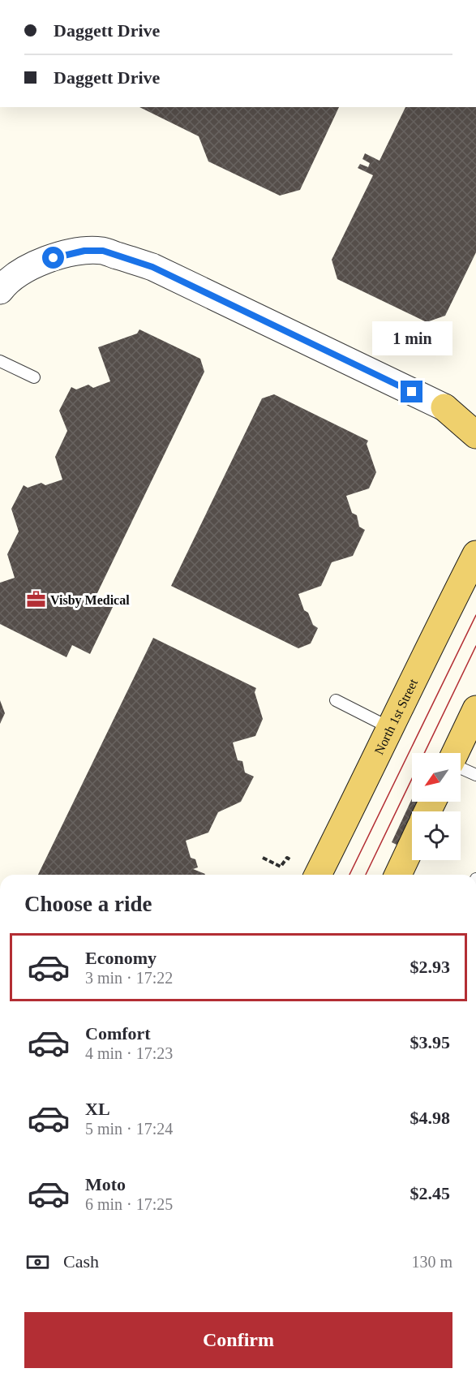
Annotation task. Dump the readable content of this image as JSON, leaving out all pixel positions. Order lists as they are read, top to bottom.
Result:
{
  "streets": {
    "main road": ["North 1st Street"]
  },
  "places": {
    "office": ["Visby Medical"]
  },
  "north": "bottom left",
  "page": {
    "banner": ["Daggett Drive", "Daggett Drive"],
    "bubble": "1 min",
    "heading": "Choose a ride",
    "list": [
      {
        "name": "Economy",
        "note": "3 min · 17:22",
        "value": "$2.93"
      },
      {
        "name": "Comfort",
        "note": "4 min · 17:23",
        "value": "$3.95"
      },
      {
        "name": "XL",
        "note": "5 min · 17:24",
        "value": "$4.98"
      },
      {
        "name": "Moto",
        "note": "6 min · 17:25",
        "value": "$2.45"
      }
    ],
    "pay": ["Cash", "130 m"],
    "buttons": "Confirm"
  }
}
